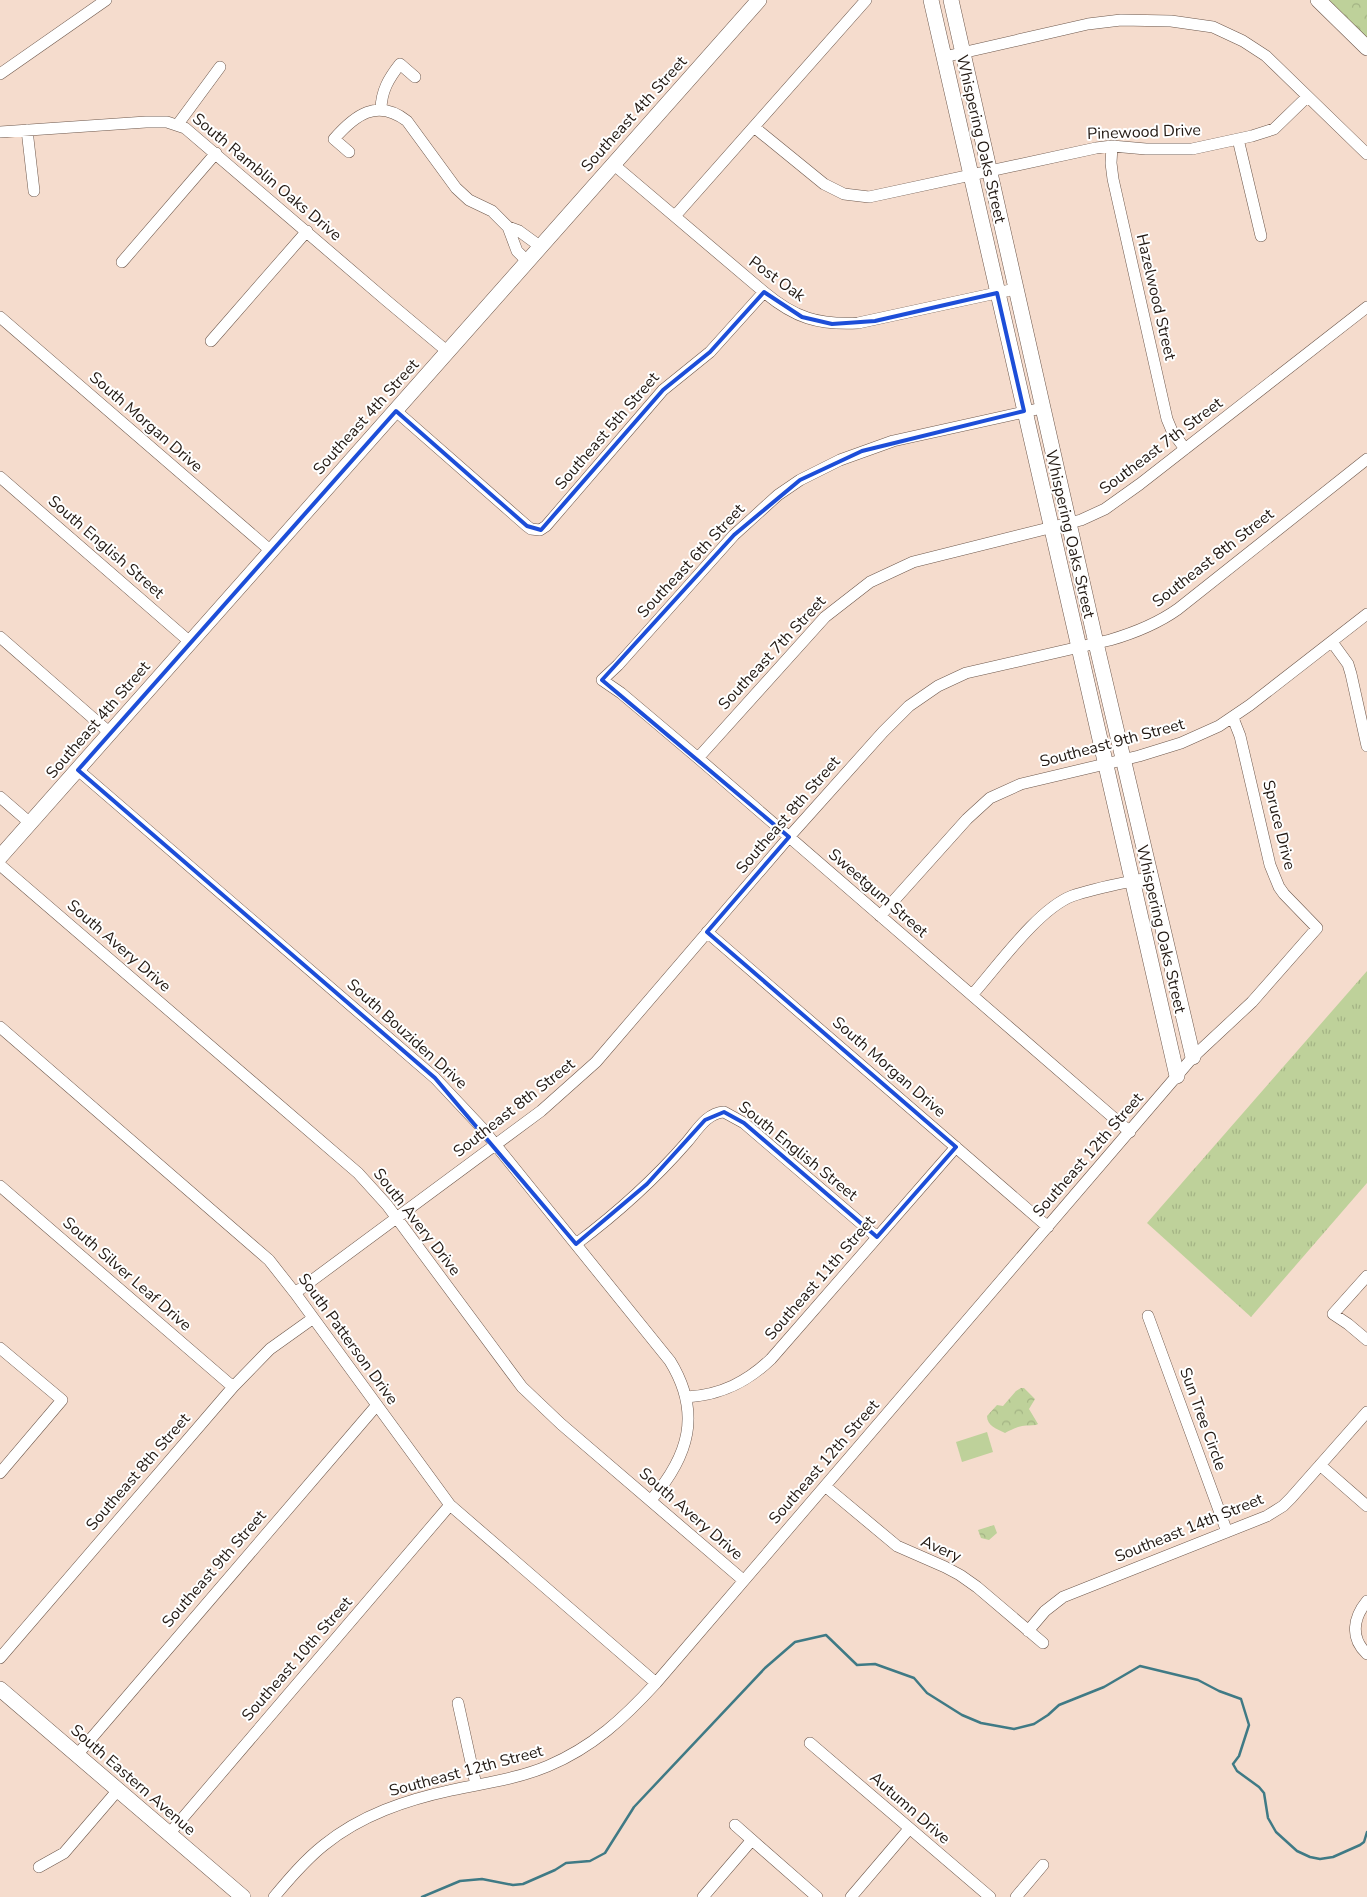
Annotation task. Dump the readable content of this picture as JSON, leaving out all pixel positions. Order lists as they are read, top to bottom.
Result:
{
  "streets": {
    "street": [
      "Southeast 4th Street",
      "Pinewood Drive",
      "Whispering Oaks Street",
      "South Ramblin Oaks Drive",
      "Post Oak",
      "Hazelwood Street",
      "South Morgan Drive",
      "Southeast 5th Street",
      "Southeast 7th Street",
      "South English Street",
      "Southeast 8th Street",
      "Southeast 6th Street",
      "Southeast 9th Street",
      "Spruce Drive",
      "Sweetgum Street",
      "South Avery Drive",
      "South Bouziden Drive",
      "Southeast 12th Street",
      "South Silver Leaf Drive",
      "Southeast 11th Street",
      "South Patterson Drive",
      "Sun Tree Circle",
      "Southeast 14th Street",
      "Avery",
      "Southeast 10th Street",
      "South Eastern Avenue",
      "Autumn Drive"
    ]
  },
  "crossings": [
    ["Southeast 4th Street", "South Ramblin Oaks Drive"],
    ["Southeast 4th Street", "Post Oak"],
    ["Southeast 4th Street", "South Morgan Drive"],
    ["Southeast 4th Street", "Southeast 5th Street"],
    ["Southeast 4th Street", "South English Street"],
    ["Southeast 4th Street", "South Bouziden Drive"],
    ["Pinewood Drive", "Whispering Oaks Street"],
    ["Pinewood Drive", "Hazelwood Street"],
    ["Whispering Oaks Street", "Post Oak"],
    ["Whispering Oaks Street", "Southeast 7th Street"],
    ["Whispering Oaks Street", "Southeast 8th Street"],
    ["Whispering Oaks Street", "Southeast 6th Street"],
    ["Whispering Oaks Street", "Southeast 9th Street"],
    ["Whispering Oaks Street", "Southeast 12th Street"],
    ["Post Oak", "Southeast 5th Street"],
    ["Hazelwood Street", "Southeast 7th Street"],
    ["South Morgan Drive", "Southeast 8th Street"],
    ["South Morgan Drive", "Southeast 12th Street"],
    ["South Morgan Drive", "Southeast 11th Street"],
    ["Southeast 7th Street", "Sweetgum Street"],
    ["South English Street", "South Bouziden Drive"],
    ["South English Street", "Southeast 11th Street"],
    ["Southeast 8th Street", "Sweetgum Street"],
    ["Southeast 8th Street", "South Avery Drive"],
    ["Southeast 8th Street", "South Bouziden Drive"],
    ["Southeast 8th Street", "South Silver Leaf Drive"],
    ["Southeast 8th Street", "South Patterson Drive"],
    ["Southeast 6th Street", "Sweetgum Street"],
    ["Southeast 9th Street", "Spruce Drive"],
    ["Southeast 9th Street", "Sweetgum Street"],
    ["Southeast 9th Street", "South Patterson Drive"],
    ["Southeast 9th Street", "South Eastern Avenue"],
    ["Spruce Drive", "Southeast 12th Street"],
    ["Sweetgum Street", "Southeast 12th Street"],
    ["South Avery Drive", "South Bouziden Drive"],
    ["South Avery Drive", "Southeast 12th Street"],
    ["South Bouziden Drive", "Southeast 11th Street"],
    ["Southeast 12th Street", "South Patterson Drive"],
    ["Southeast 12th Street", "Avery"],
    ["South Patterson Drive", "Southeast 10th Street"],
    ["Sun Tree Circle", "Southeast 14th Street"],
    ["Southeast 14th Street", "Avery"],
    ["Southeast 10th Street", "South Eastern Avenue"]
  ]
}
